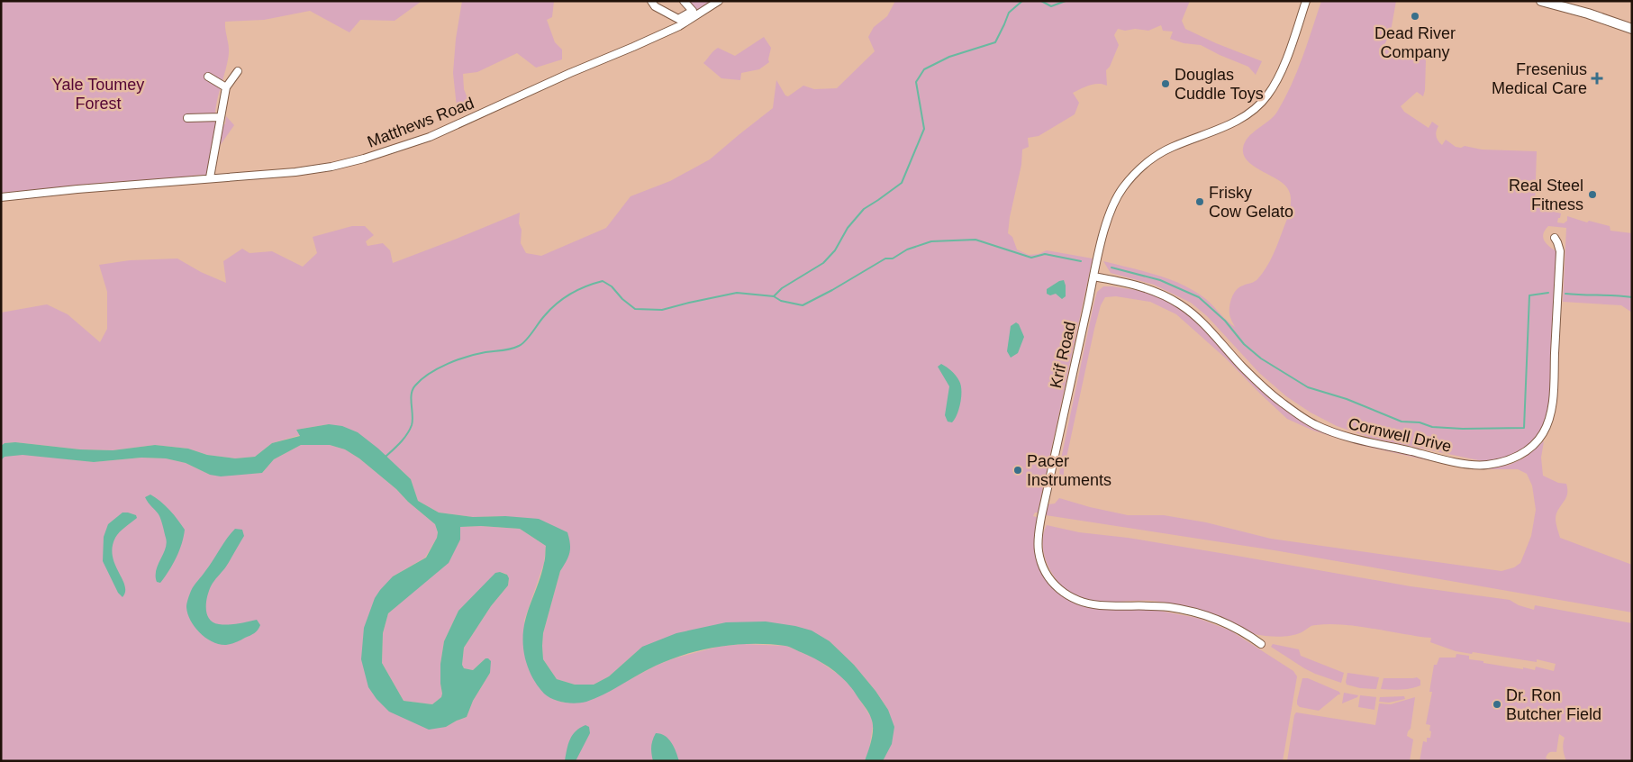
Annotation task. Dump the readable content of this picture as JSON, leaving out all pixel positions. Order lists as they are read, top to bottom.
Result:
{
  "streets": {
    "street": ["Matthews Road", "Krif Road", "Cornwell Drive"]
  },
  "crossings": [
    ["Krif Road", "Cornwell Drive"]
  ],
  "parks": ["Yale Toumey Forest"],
  "places": {
    "other": [
      "Dead River Company",
      "Douglas Cuddle Toys",
      "Real Steel Fitness",
      "Frisky Cow Gelato",
      "Pacer Instruments",
      "Dr. Ron Butcher Field"
    ],
    "health": ["Fresenius Medical Care"]
  }
}
